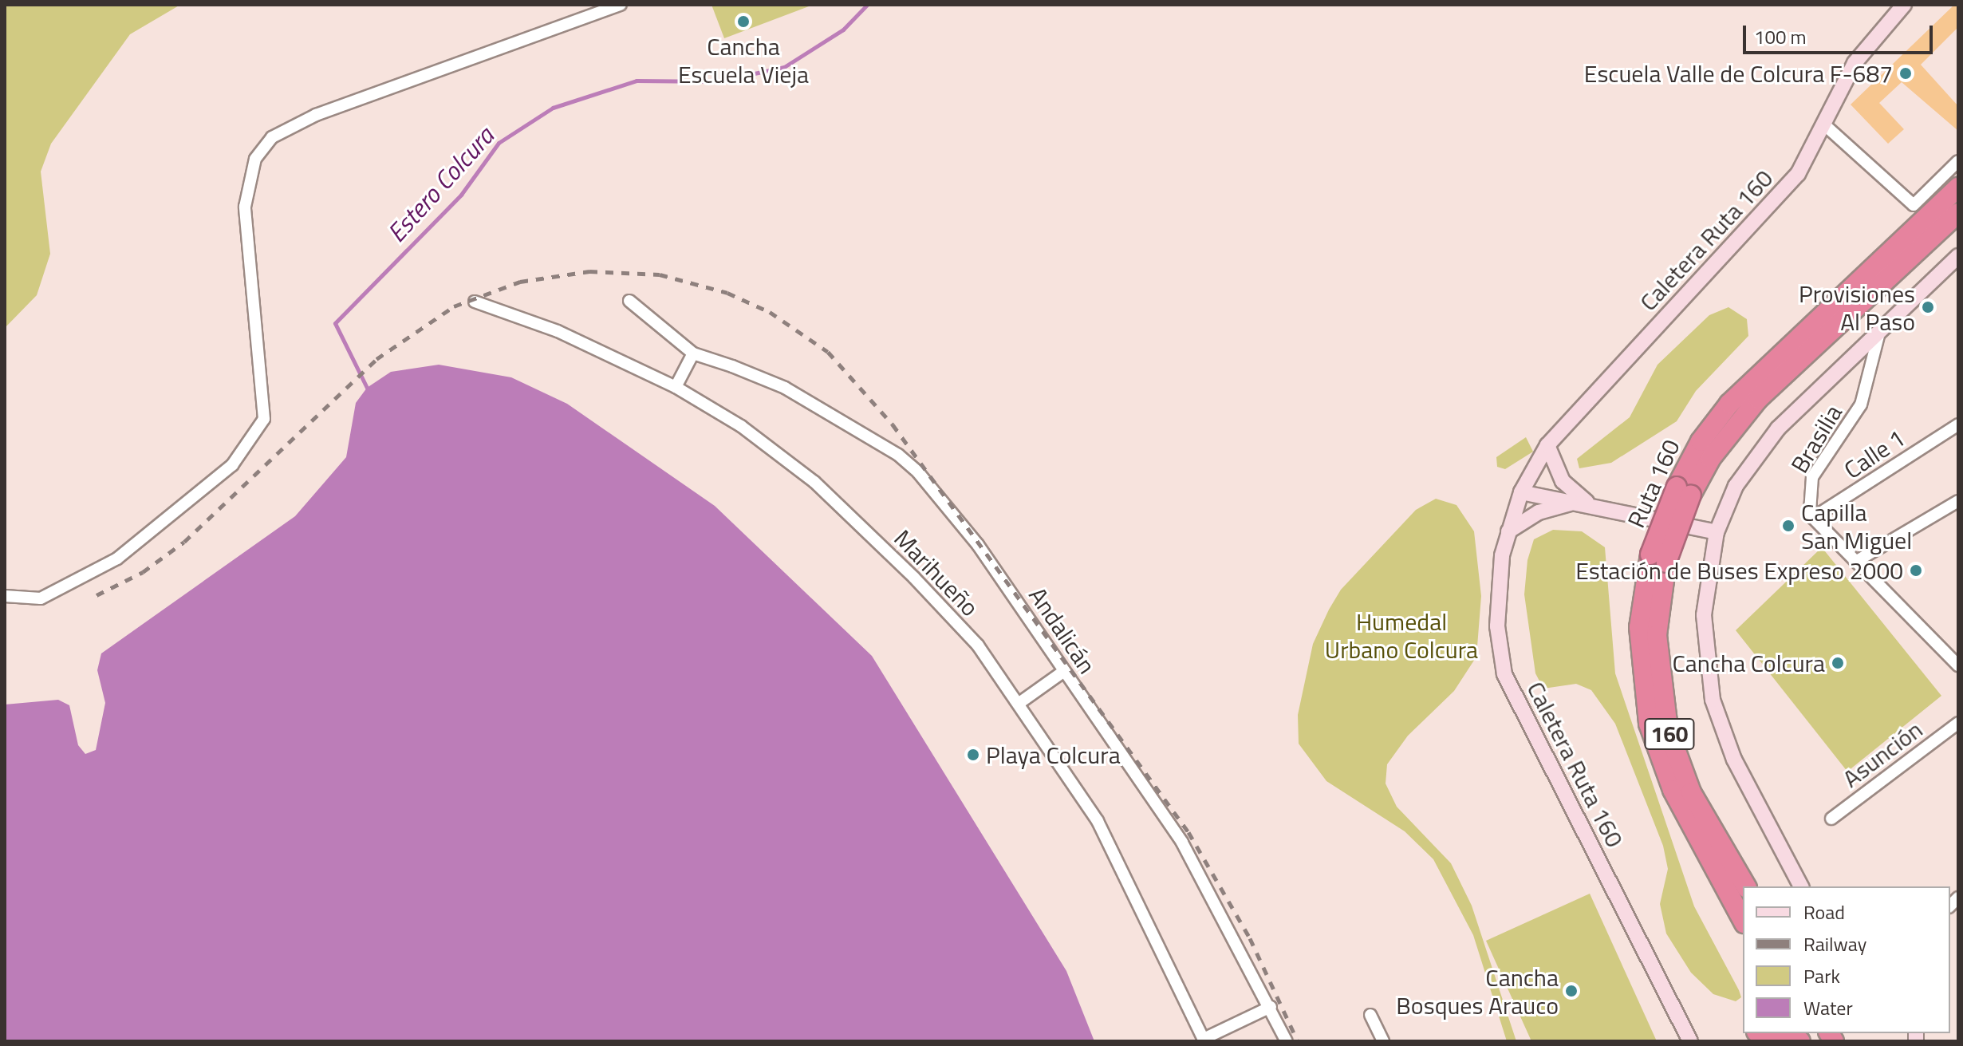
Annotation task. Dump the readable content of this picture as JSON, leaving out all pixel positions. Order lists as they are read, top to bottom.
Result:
{
  "streets": {
    "highway": ["Ruta 160", "160"],
    "street": [
      "Caletera Ruta 160",
      "Brasilia",
      "Calle 1",
      "Marihueño",
      "Andalicán",
      "Asunción"
    ]
  },
  "crossings": [
    ["Brasilia", "Calle 1"]
  ],
  "water": ["Estero Colcura"],
  "parks": ["Humedal Urbano Colcura"],
  "places": [
    "Cancha Escuela Vieja",
    "Escuela Valle de Colcura F-687",
    "Provisiones Al Paso",
    "Capilla San Miguel",
    "Estación de Buses Expreso 2000",
    "Cancha Colcura",
    "Playa Colcura",
    "Cancha Bosques Arauco"
  ],
  "legend": [
    "Road",
    "Railway",
    "Park",
    "Water"
  ],
  "scale_bar": "100 m"
}
